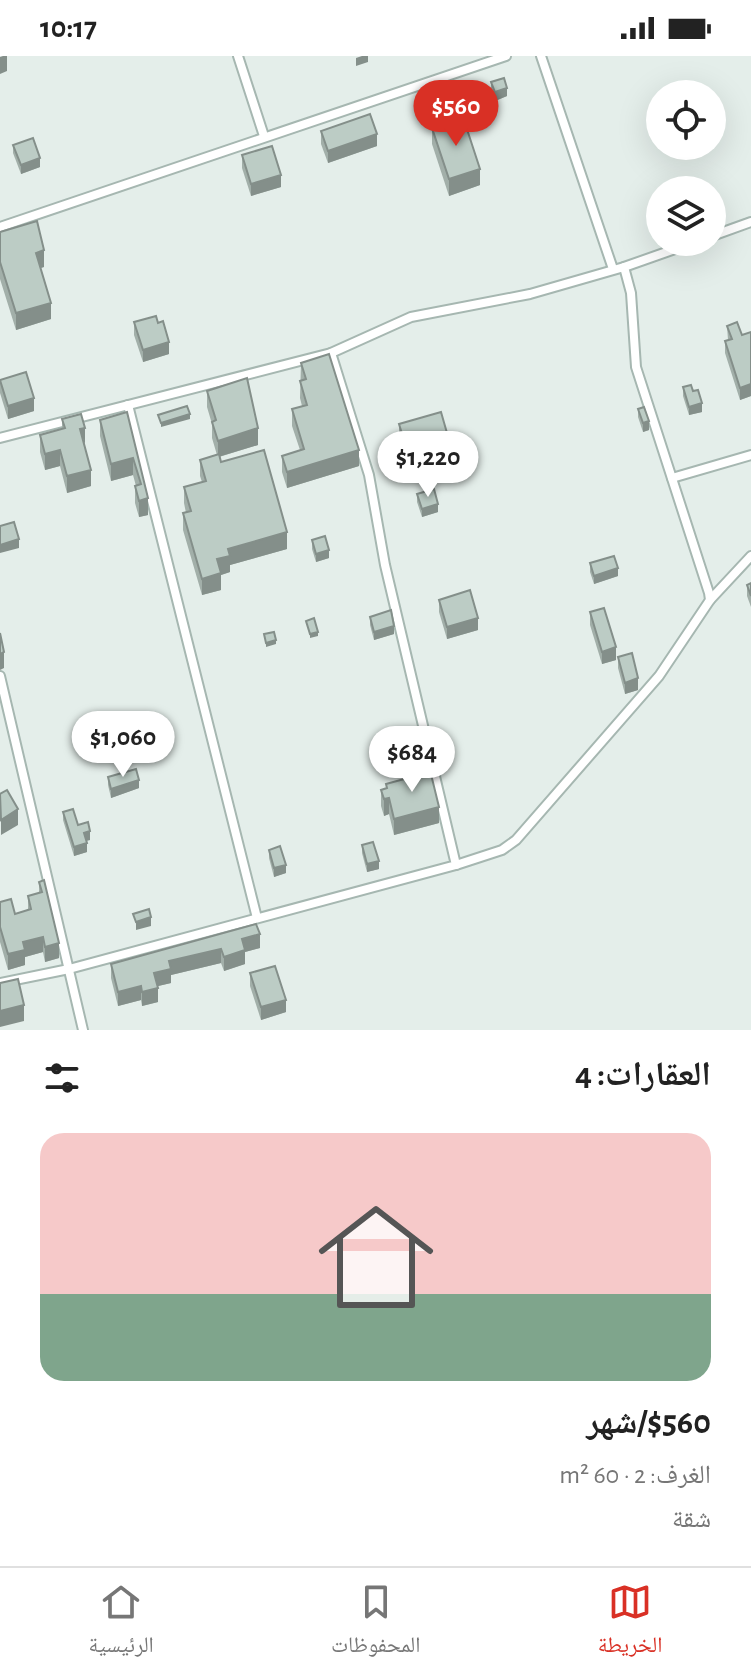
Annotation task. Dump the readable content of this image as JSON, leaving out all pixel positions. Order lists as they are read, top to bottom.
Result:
{
  "page": {
    "status": "10:17",
    "price": [
      "$560",
      "$1,220",
      "$1,060",
      "$684"
    ],
    "heading": "العقارات: 4",
    "list": [
      {
        "name": "$560/شهر",
        "note": "الغرف: 2 · 60 m² · شقة"
      }
    ],
    "tabs": ["الخريطة", "المحفوظات", "الرئيسية"]
  }
}
